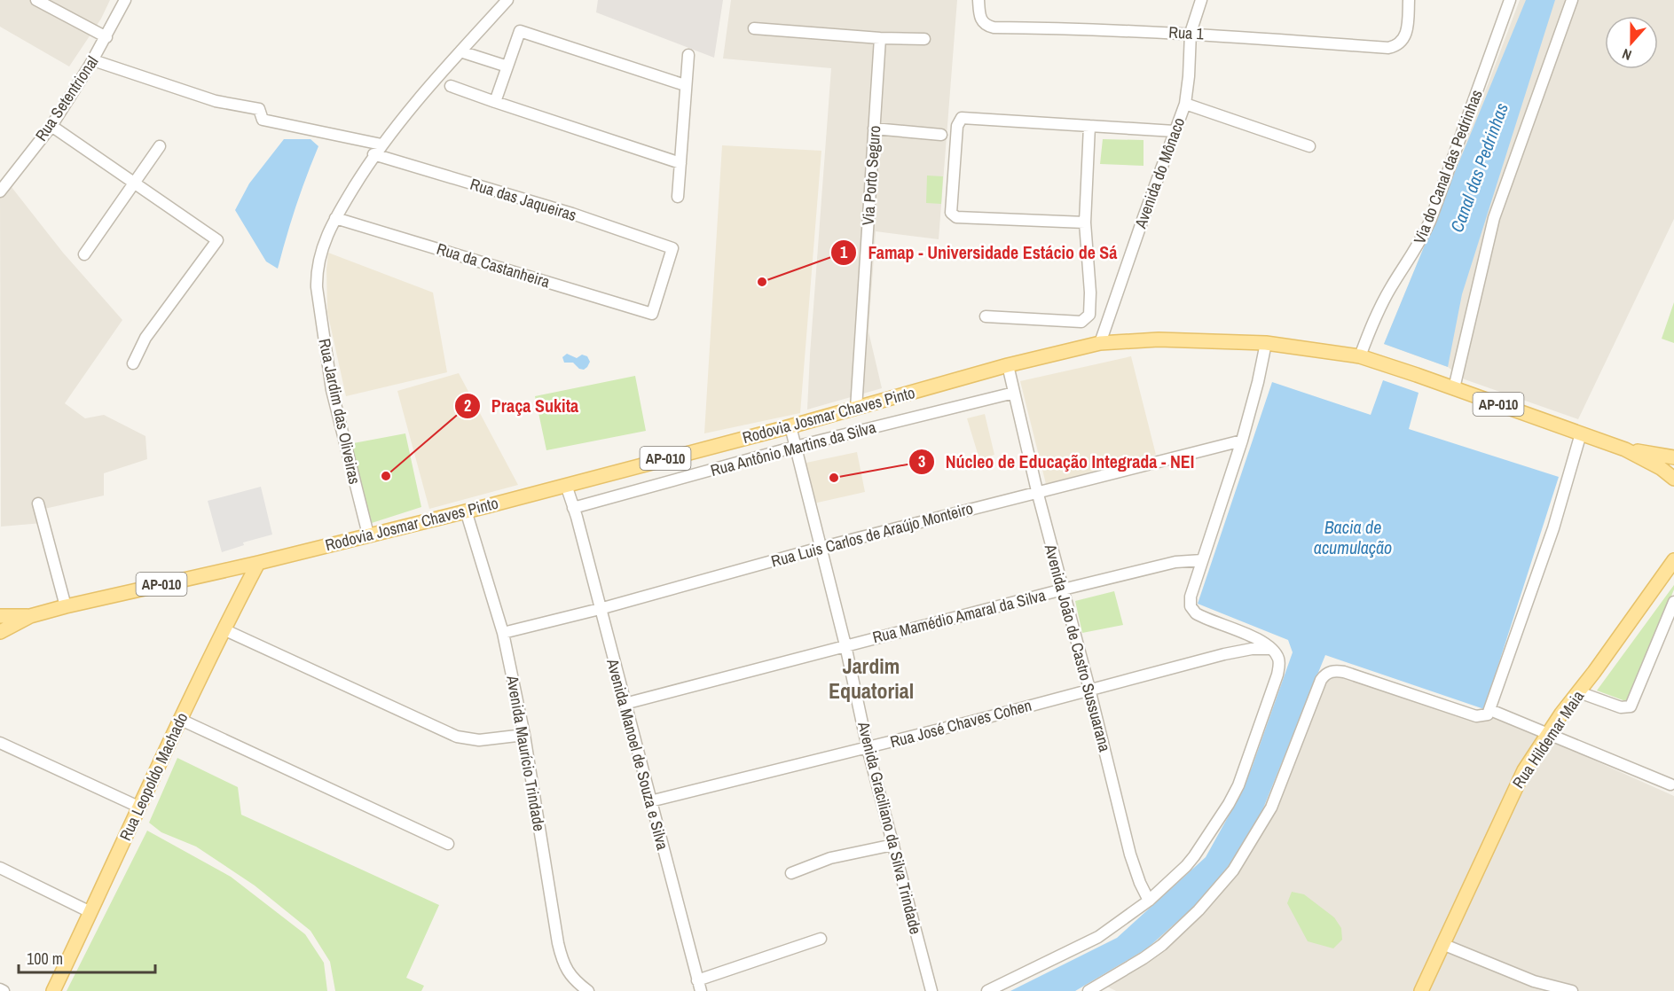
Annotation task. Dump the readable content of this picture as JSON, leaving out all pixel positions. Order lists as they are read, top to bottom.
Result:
{
  "streets": {
    "main road": [
      "AP-010",
      "Rodovia Josmar Chaves Pinto",
      "Rua Hildemar Maia",
      "Rua Leopoldo Machado"
    ],
    "street": [
      "Rua 1",
      "Rua Setentrional",
      "Via do Canal das Pedrinhas",
      "Avenida do Mônaco",
      "Via Porto Seguro",
      "Rua das Jaqueiras",
      "Rua da Castanheira",
      "Rua Jardim das Oliveiras",
      "Rua Antônio Martins da Silva",
      "Rua Luis Carlos de Araújo Monteiro",
      "Rua Mamédio Amaral da Silva",
      "Avenida João de Castro Sussuarana",
      "Rua José Chaves Cohen",
      "Avenida Maurício Trindade",
      "Avenida Manoel de Souza e Silva",
      "Avenida Graciliano da Silva Trindade"
    ]
  },
  "crossings": [
    ["Rua 1", "Avenida do Mônaco"],
    ["Via do Canal das Pedrinhas", "Rodovia Josmar Chaves Pinto"],
    ["Avenida do Mônaco", "Rodovia Josmar Chaves Pinto"],
    ["Via Porto Seguro", "Rodovia Josmar Chaves Pinto"],
    ["Rua das Jaqueiras", "Rua da Castanheira"],
    ["Rua das Jaqueiras", "Rua Jardim das Oliveiras"],
    ["Rua da Castanheira", "Rua Jardim das Oliveiras"],
    ["Rua Jardim das Oliveiras", "Rodovia Josmar Chaves Pinto"],
    ["Rodovia Josmar Chaves Pinto", "Avenida João de Castro Sussuarana"],
    ["Rodovia Josmar Chaves Pinto", "Avenida Maurício Trindade"],
    ["Rodovia Josmar Chaves Pinto", "Avenida Manoel de Souza e Silva"],
    ["Rodovia Josmar Chaves Pinto", "Rua Leopoldo Machado"],
    ["Rodovia Josmar Chaves Pinto", "Avenida Graciliano da Silva Trindade"],
    ["Rua Antônio Martins da Silva", "Avenida João de Castro Sussuarana"],
    ["Rua Antônio Martins da Silva", "Avenida Manoel de Souza e Silva"],
    ["Rua Antônio Martins da Silva", "Avenida Graciliano da Silva Trindade"],
    ["Rua Luis Carlos de Araújo Monteiro", "Avenida João de Castro Sussuarana"],
    ["Rua Luis Carlos de Araújo Monteiro", "Avenida Maurício Trindade"],
    ["Rua Luis Carlos de Araújo Monteiro", "Avenida Manoel de Souza e Silva"],
    ["Rua Luis Carlos de Araújo Monteiro", "Avenida Graciliano da Silva Trindade"],
    ["Rua Mamédio Amaral da Silva", "Avenida João de Castro Sussuarana"],
    ["Rua Mamédio Amaral da Silva", "Avenida Manoel de Souza e Silva"],
    ["Rua Mamédio Amaral da Silva", "Avenida Graciliano da Silva Trindade"],
    ["Avenida João de Castro Sussuarana", "Rua José Chaves Cohen"],
    ["Rua José Chaves Cohen", "Avenida Manoel de Souza e Silva"],
    ["Rua José Chaves Cohen", "Avenida Graciliano da Silva Trindade"]
  ],
  "districts": ["Jardim Equatorial"],
  "water": ["Canal das Pedrinhas", "Bacia de acumulação"],
  "places": ["Famap - Universidade Estácio de Sá", "Praça Sukita", "Núcleo de Educação Integrada - NEI"],
  "scale_bar": "100 m",
  "north": "bottom"
}
